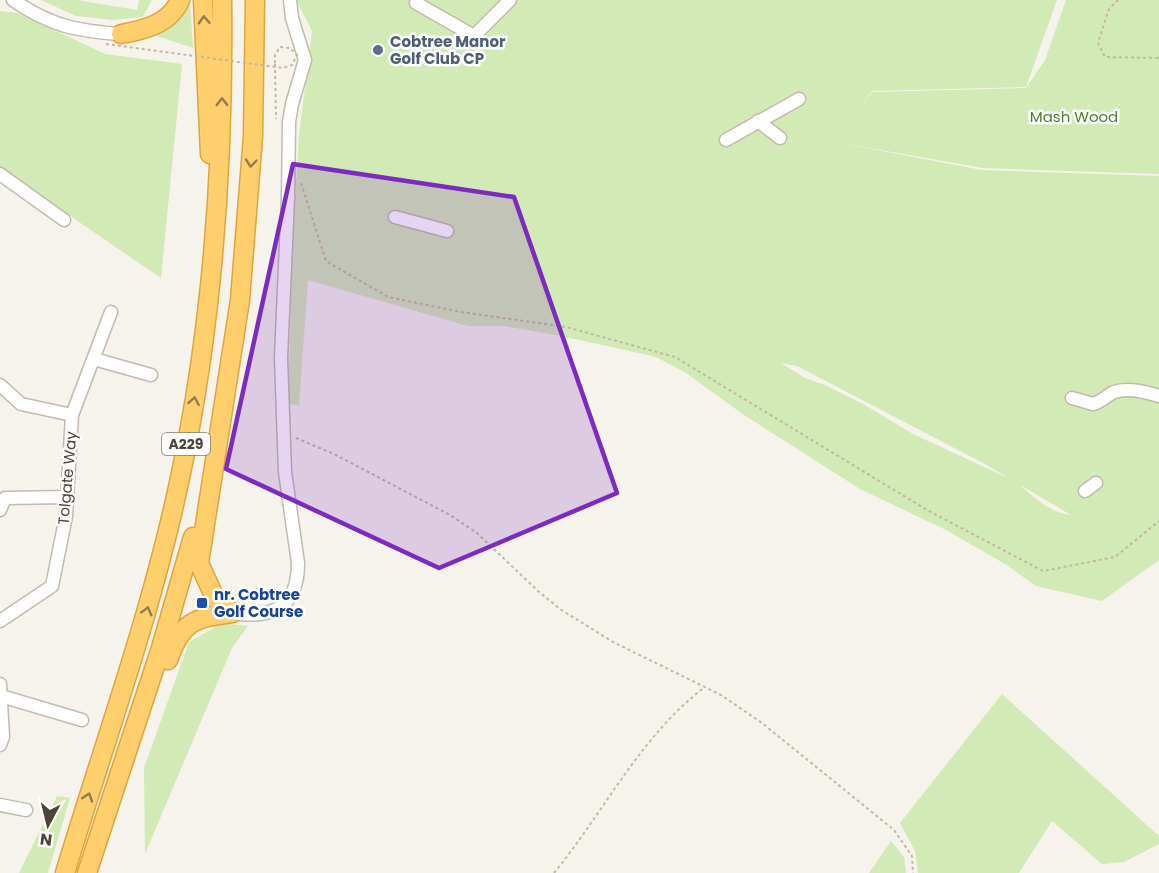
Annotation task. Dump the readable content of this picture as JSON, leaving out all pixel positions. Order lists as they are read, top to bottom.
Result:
{
  "streets": {
    "highway": ["A229"],
    "street": ["Tolgate Way"]
  },
  "parks": ["Mash Wood"],
  "places": {
    "other": ["Cobtree Manor Golf Club CP"],
    "transit": ["nr. Cobtree Golf Course"]
  },
  "north": "bottom"
}
